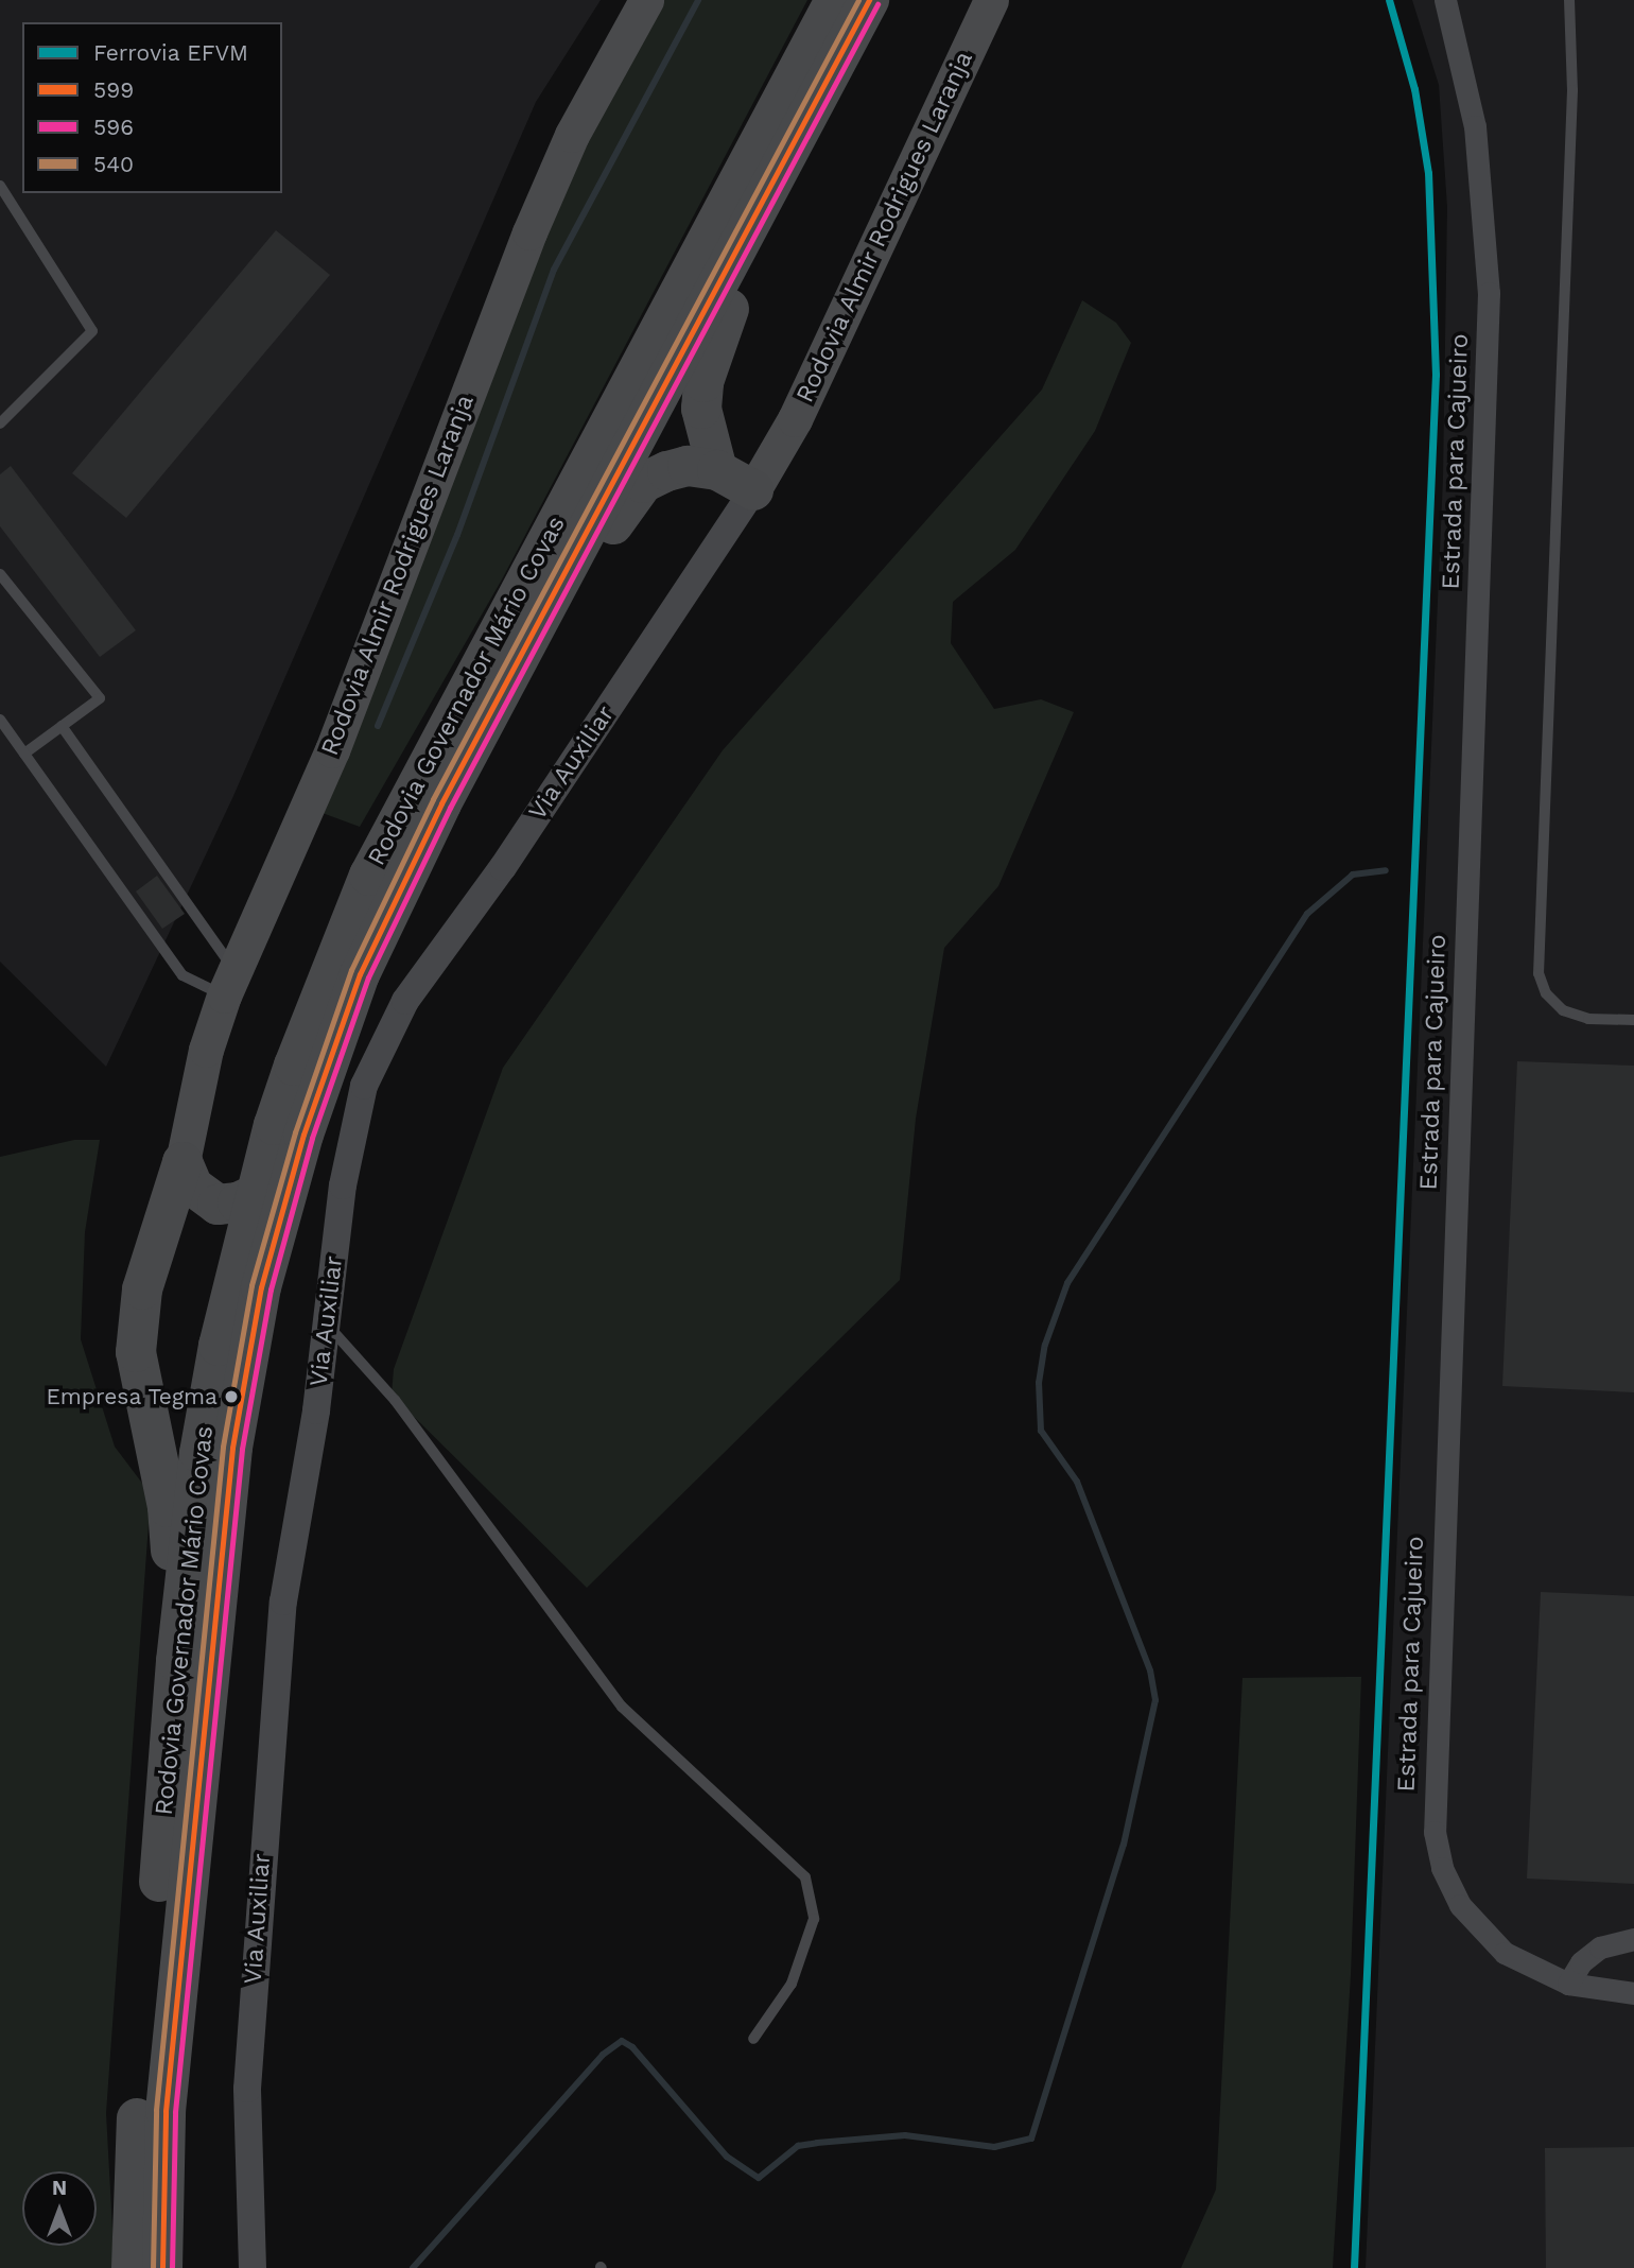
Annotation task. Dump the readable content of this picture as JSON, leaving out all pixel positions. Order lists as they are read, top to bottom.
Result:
{
  "streets": {
    "highway": ["Rodovia Governador Mário Covas"],
    "main road": ["Rodovia Almir Rodrigues Laranja"],
    "street": ["Estrada para Cajueiro", "Via Auxiliar"]
  },
  "crossings": [
    ["Rodovia Almir Rodrigues Laranja", "Via Auxiliar"]
  ],
  "places": ["Empresa Tegma"],
  "lines": [
    "rail line EFVM",
    "transit line 599",
    "transit line 540",
    "transit line 596"
  ],
  "legend": [
    "Ferrovia EFVM",
    "599",
    "596",
    "540"
  ],
  "north": "top"
}
